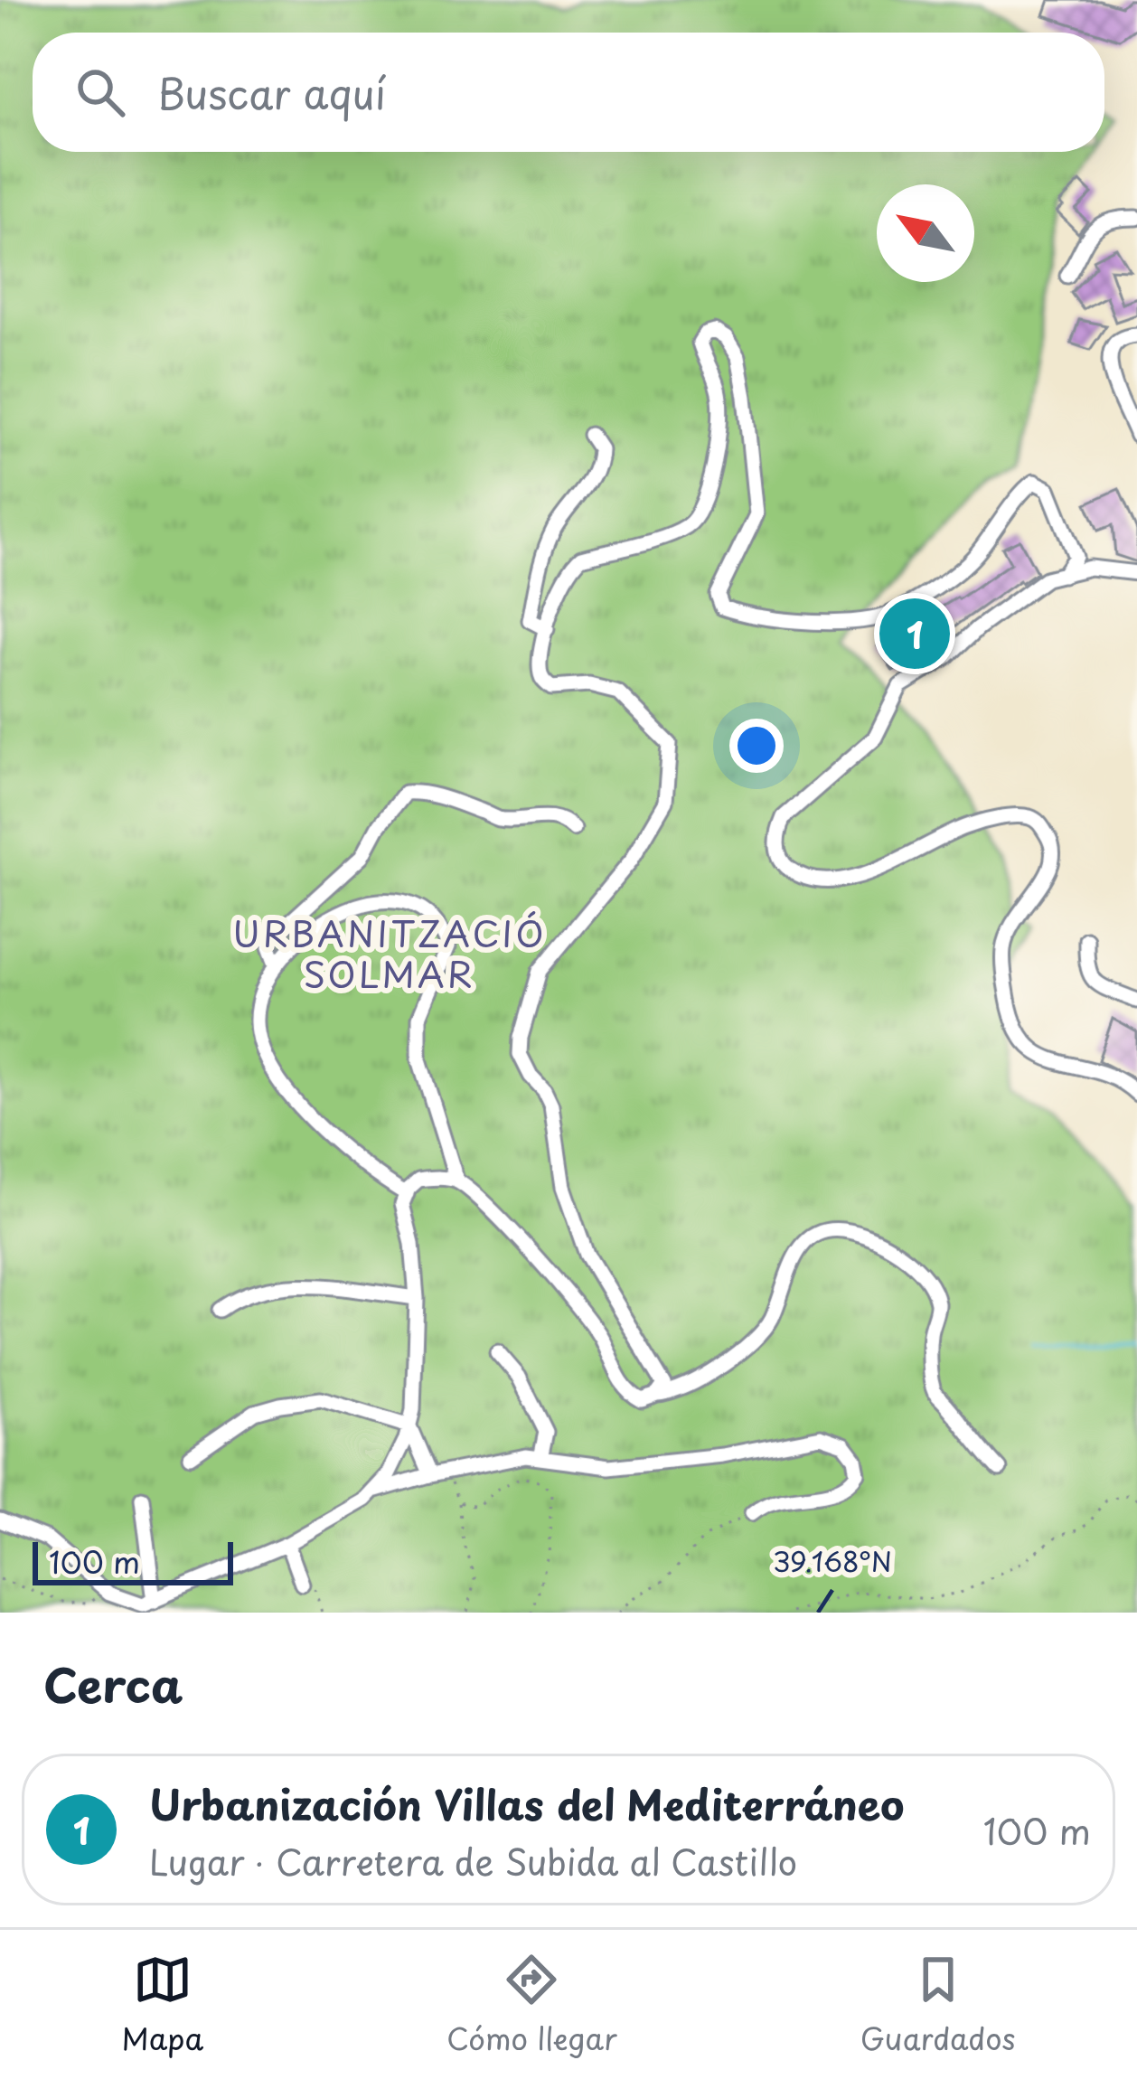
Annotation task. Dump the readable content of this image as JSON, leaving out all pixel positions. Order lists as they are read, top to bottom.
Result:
{
  "districts": ["URBANITZACIÓ SOLMAR"],
  "scale_bar": "100 m",
  "north": "top left",
  "page": {
    "search": "Buscar aquí",
    "pins": "1",
    "scale": "100 m",
    "heading": "Cerca",
    "list": [
      {
        "mark": "1",
        "name": "Urbanización Villas del Mediterráneo",
        "note": "Lugar · Carretera de Subida al Castillo",
        "value": "100 m"
      }
    ],
    "nav": ["Mapa", "Cómo llegar", "Guardados"]
  },
  "coordinates": ["39.168°N"]
}
